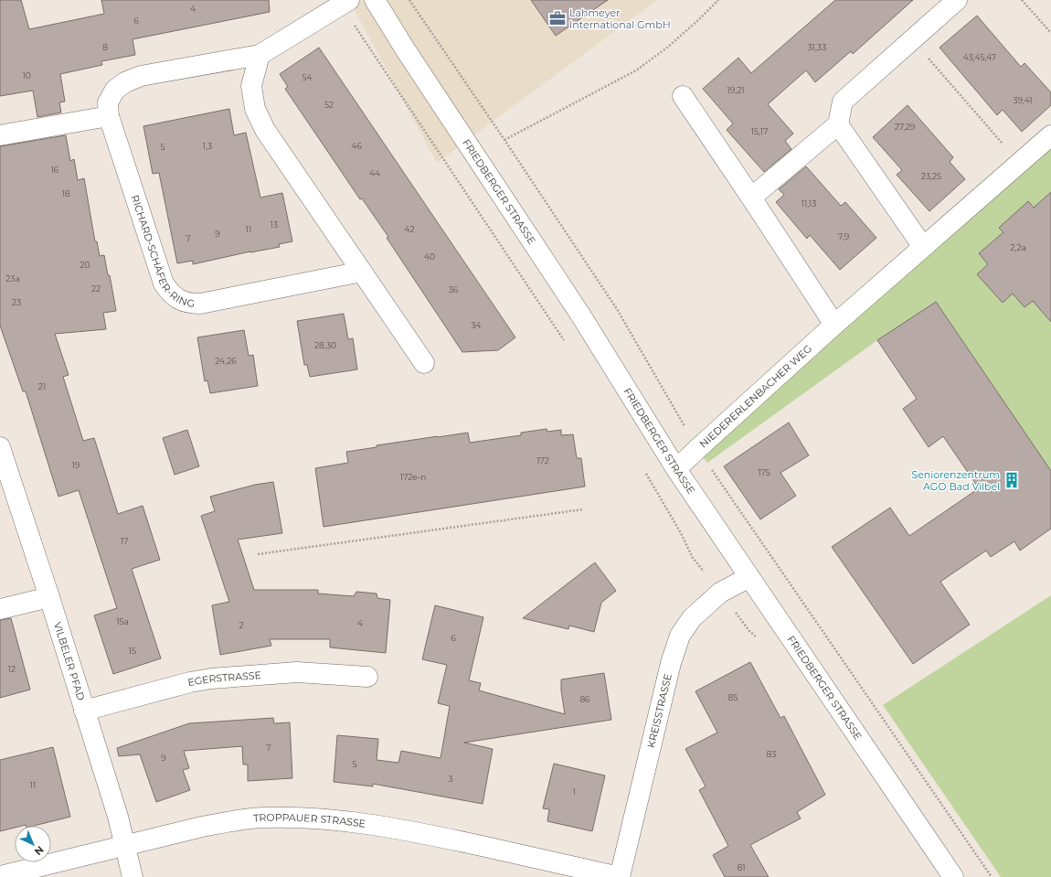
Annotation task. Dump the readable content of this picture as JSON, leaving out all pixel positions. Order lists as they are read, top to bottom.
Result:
{
  "streets": {
    "street": [
      "FRIEDBERGER STRASSE",
      "RICHARD-SCHÄFER-RING",
      "NIEDERERLENBACHER WEG",
      "VILBELER PFAD",
      "EGERSTRASSE",
      "KREISSTRASSE",
      "TROPPAUER STRASSE"
    ]
  },
  "crossings": [
    ["FRIEDBERGER STRASSE", "NIEDERERLENBACHER WEG"],
    ["FRIEDBERGER STRASSE", "KREISSTRASSE"],
    ["VILBELER PFAD", "EGERSTRASSE"],
    ["VILBELER PFAD", "TROPPAUER STRASSE"],
    ["KREISSTRASSE", "TROPPAUER STRASSE"]
  ],
  "places": {
    "office": ["Lahmeyer International GmbH"],
    "building": ["Seniorenzentrum AGO Bad Vilbel"]
  },
  "house_numbers": [
    "4",
    "6",
    "8",
    "31,33",
    "43,45,47",
    "10",
    "54",
    "19,21",
    "39,41",
    "52",
    "27,29",
    "15,17",
    "1,3",
    "46",
    "5",
    "16",
    "44",
    "23,25",
    "18",
    "11,13",
    "13",
    "11",
    "42",
    "9",
    "7,9",
    "7",
    "2,2a",
    "40",
    "20",
    "23a",
    "22",
    "36",
    "23",
    "34",
    "28,30",
    "24,26",
    "21",
    "172",
    "19",
    "175",
    "172e-n",
    "17",
    "15a",
    "4",
    "2",
    "6",
    "15",
    "12",
    "85",
    "86",
    "7",
    "83",
    "9",
    "5",
    "3",
    "11",
    "1",
    "81"
  ],
  "north": "bottom right"
}
